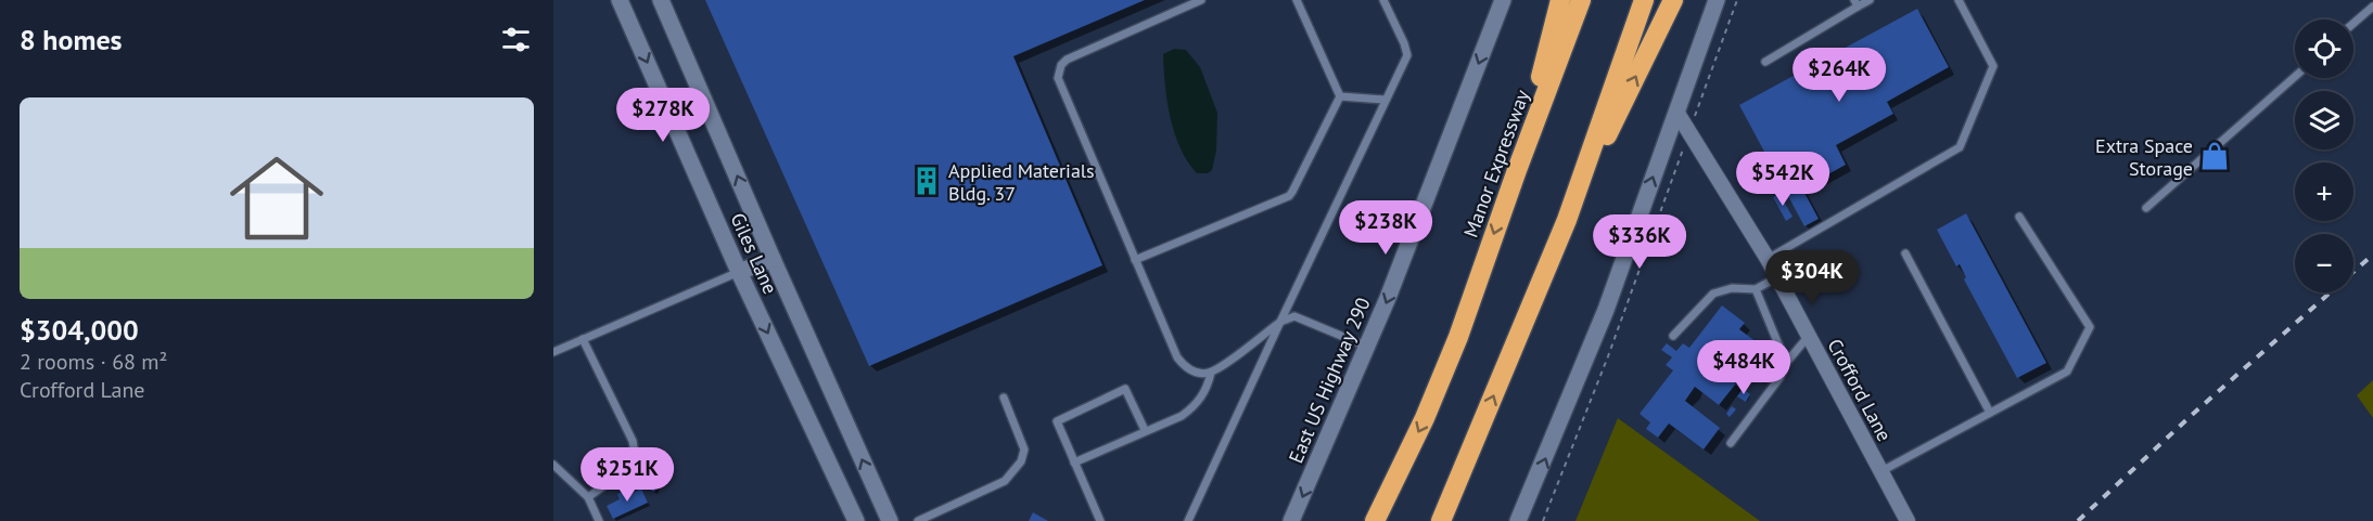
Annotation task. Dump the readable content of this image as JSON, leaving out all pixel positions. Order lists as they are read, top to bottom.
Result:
{
  "streets": {
    "highway": ["Manor Expressway"],
    "street": ["Giles Lane", "East US Highway 290", "Crofford Lane"]
  },
  "one_way": ["East US Highway 290"],
  "places": {
    "shop": ["Extra Space Storage"],
    "building": ["Applied Materials Bldg. 37"]
  },
  "page": {
    "heading": "8 homes",
    "map_buttons": ["+", "−"],
    "price": [
      "$264K",
      "$278K",
      "$542K",
      "$238K",
      "$336K",
      "$304K",
      "$484K",
      "$251K"
    ],
    "list": [
      {
        "name": "$304,000",
        "note": "2 rooms · 68 m² · Crofford Lane"
      }
    ]
  }
}
